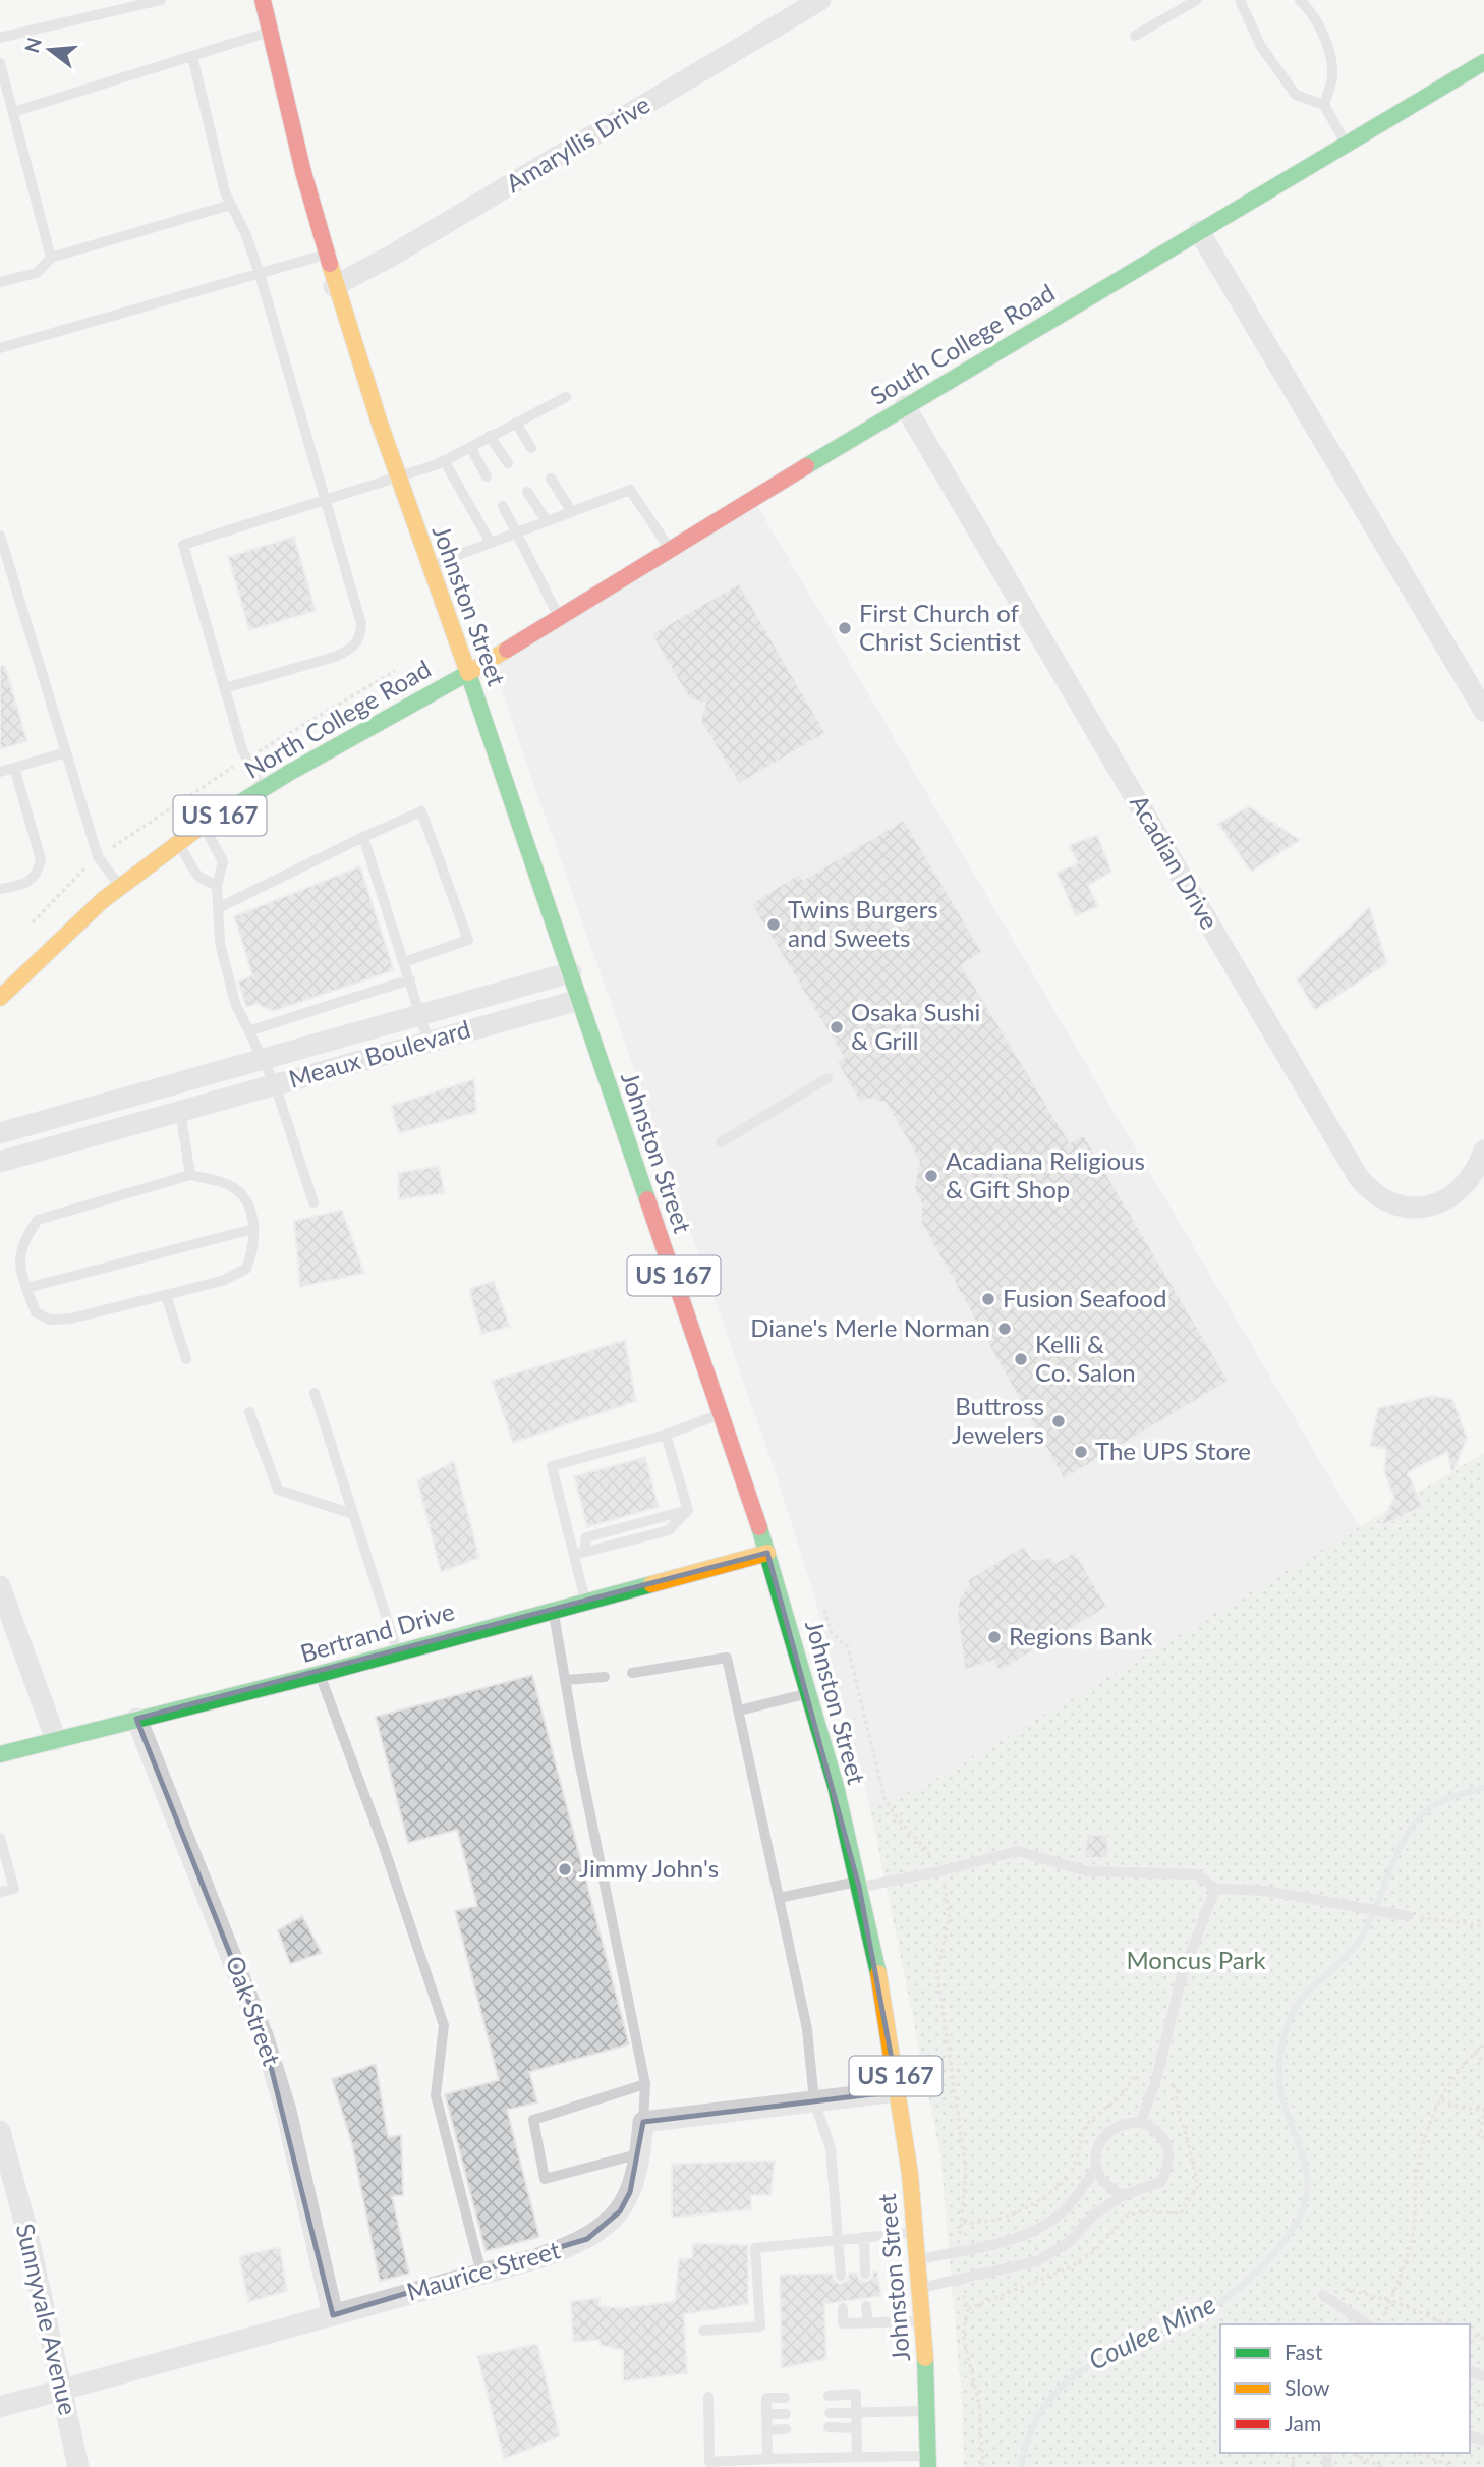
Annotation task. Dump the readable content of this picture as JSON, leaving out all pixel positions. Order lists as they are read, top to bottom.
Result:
{
  "streets": {
    "main road": [
      "South College Road",
      "Johnston Street",
      "North College Road",
      "US 167",
      "Bertrand Drive"
    ],
    "street": [
      "Amaryllis Drive",
      "Acadian Drive",
      "Meaux Boulevard",
      "Oak Street",
      "Maurice Street",
      "Sunnyvale Avenue"
    ]
  },
  "crossings": [
    ["Amaryllis Drive", "Johnston Street"],
    ["South College Road", "Johnston Street"],
    ["South College Road", "North College Road"],
    ["South College Road", "Acadian Drive"],
    ["Johnston Street", "North College Road"],
    ["Johnston Street", "Meaux Boulevard"],
    ["Johnston Street", "Bertrand Drive"],
    ["Bertrand Drive", "Oak Street"],
    ["Oak Street", "Maurice Street"],
    ["Maurice Street", "Sunnyvale Avenue"]
  ],
  "water": ["Coulee Mine"],
  "parks": ["Moncus Park"],
  "places": [
    "First Church of Christ Scientist",
    "Twins Burgers and Sweets",
    "Osaka Sushi & Grill",
    "Acadiana Religious & Gift Shop",
    "Fusion Seafood",
    "Diane's Merle Norman",
    "Kelli & Co. Salon",
    "Buttross Jewelers",
    "The UPS Store",
    "Regions Bank",
    "Jimmy John's"
  ],
  "legend": ["Fast", "Slow", "Jam"],
  "north": "left"
}
